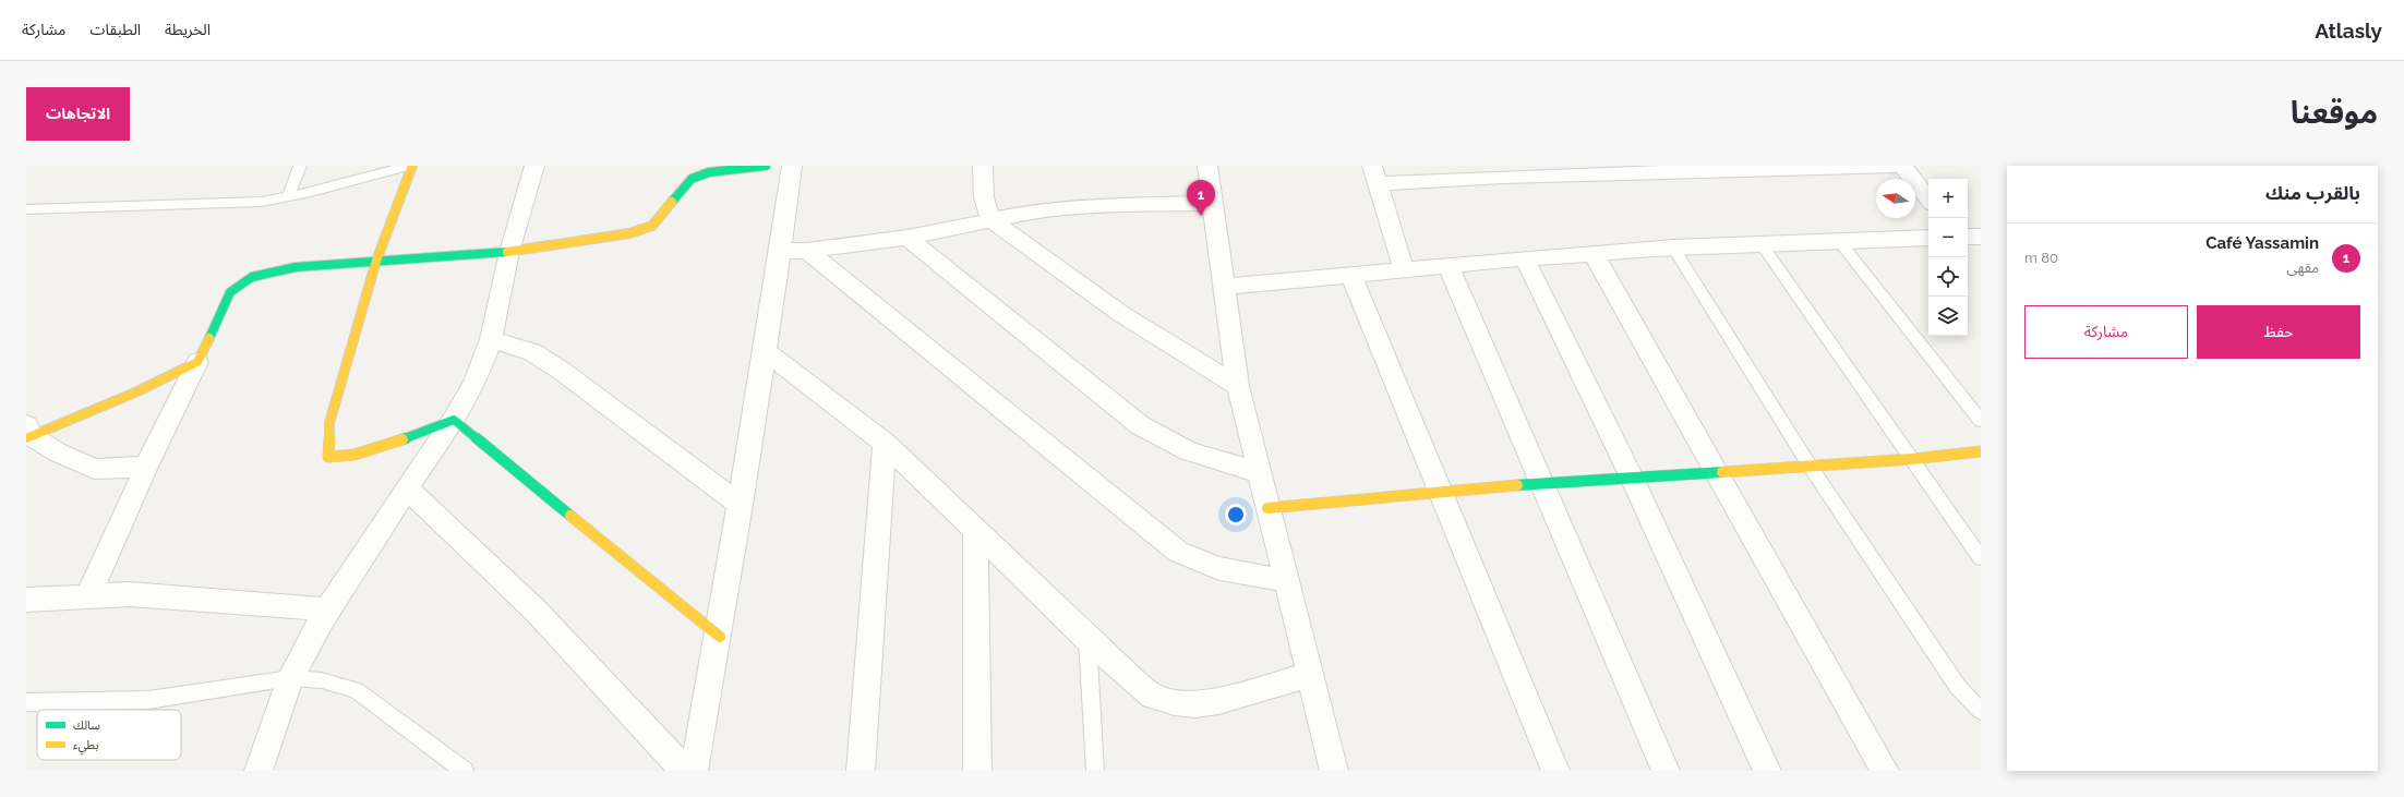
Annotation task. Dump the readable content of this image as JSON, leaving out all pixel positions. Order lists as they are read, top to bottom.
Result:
{
  "legend": ["سالك", "بطيء"],
  "north": "left",
  "page": {
    "header": "Atlasly",
    "nav": ["الخريطة", "الطبقات", "مشاركة"],
    "title": "موقعنا",
    "buttons": [
      "الاتجاهات",
      ["حفظ", "مشاركة"]
    ],
    "heading": "بالقرب منك",
    "map_buttons": ["+", "−"],
    "pins": "1",
    "list": [
      {
        "mark": "1",
        "name": "Café Yassamin",
        "note": "مقهى",
        "value": "80 m"
      }
    ]
  }
}
